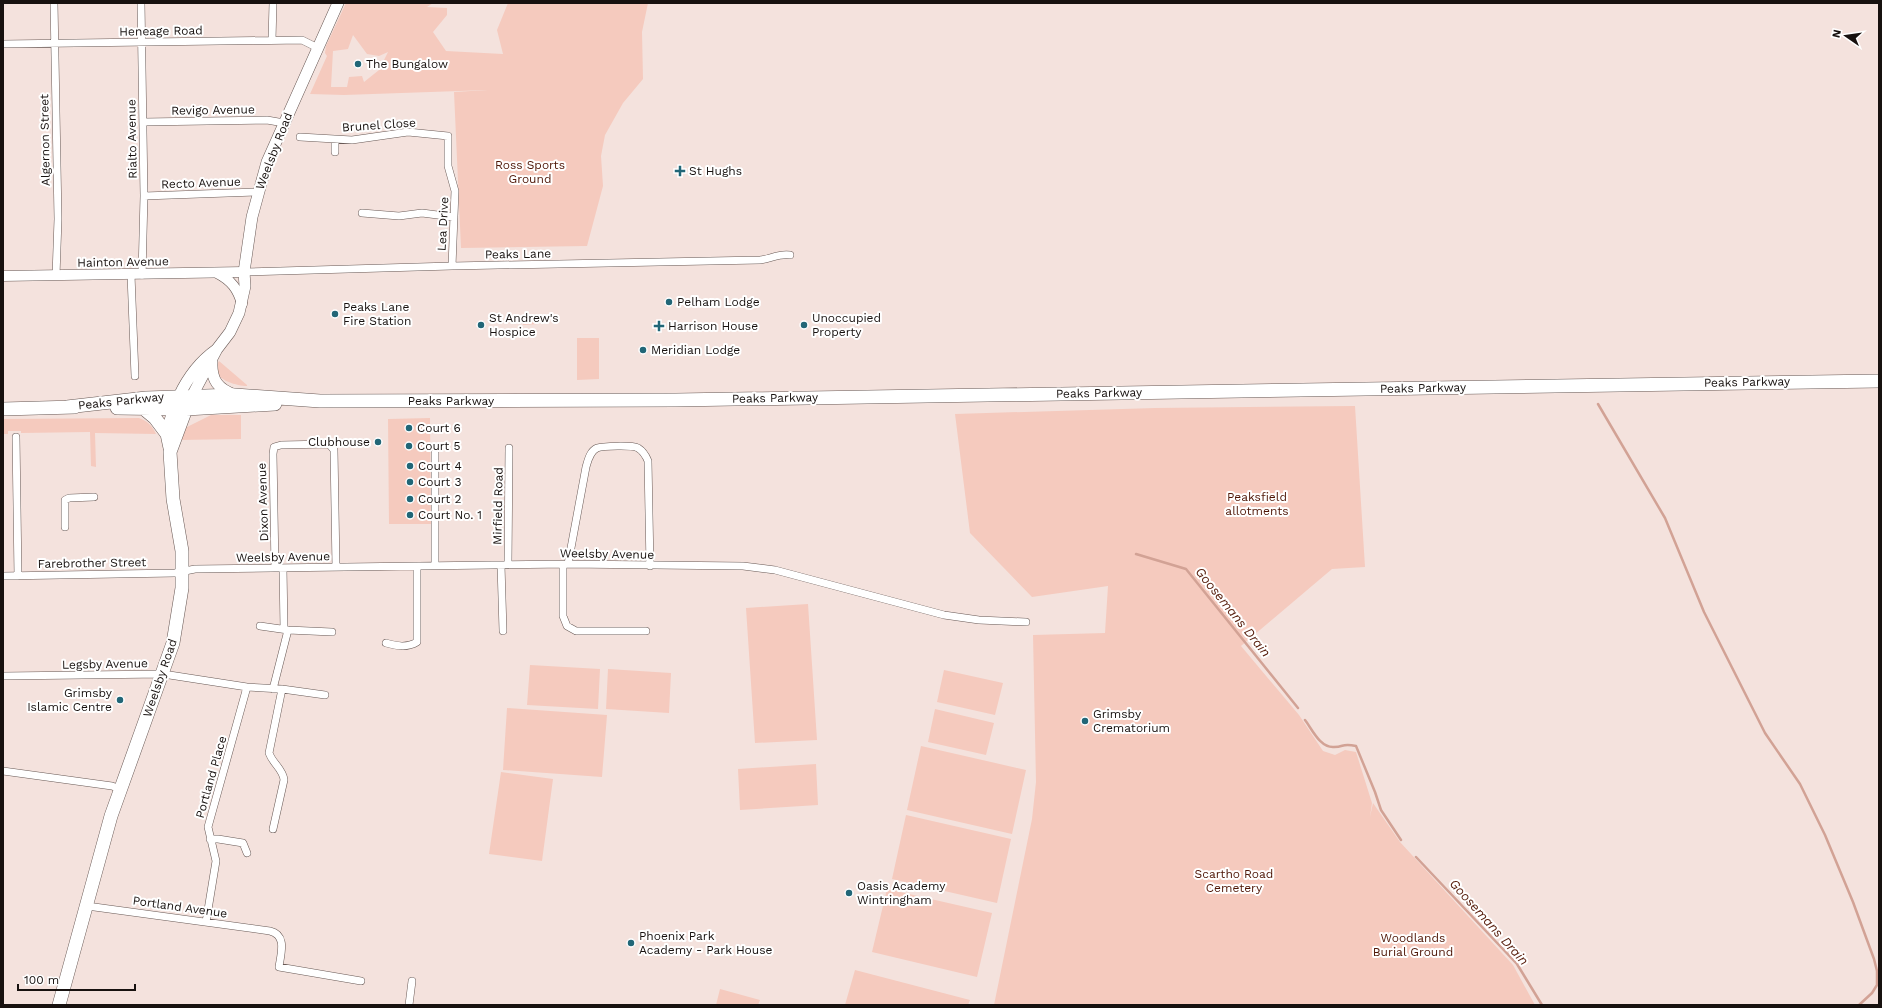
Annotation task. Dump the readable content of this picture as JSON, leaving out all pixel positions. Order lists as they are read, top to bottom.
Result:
{
  "streets": {
    "highway": ["Weelsby Road", "Peaks Parkway"],
    "main road": ["Hainton Avenue"],
    "street": [
      "Heneage Road",
      "Revigo Avenue",
      "Brunel Close",
      "Rialto Avenue",
      "Algernon Street",
      "Recto Avenue",
      "Lea Drive",
      "Peaks Lane",
      "Dixon Avenue",
      "Mirfield Road",
      "Weelsby Avenue",
      "Farebrother Street",
      "Legsby Avenue",
      "Portland Place",
      "Portland Avenue"
    ]
  },
  "crossings": [
    ["Heneage Road", "Rialto Avenue"],
    ["Heneage Road", "Algernon Street"],
    ["Heneage Road", "Weelsby Road"],
    ["Revigo Avenue", "Rialto Avenue"],
    ["Revigo Avenue", "Weelsby Road"],
    ["Brunel Close", "Lea Drive"],
    ["Rialto Avenue", "Recto Avenue"],
    ["Rialto Avenue", "Hainton Avenue"],
    ["Algernon Street", "Hainton Avenue"],
    ["Weelsby Road", "Recto Avenue"],
    ["Weelsby Road", "Peaks Lane"],
    ["Weelsby Road", "Hainton Avenue"],
    ["Weelsby Road", "Peaks Parkway"],
    ["Weelsby Road", "Weelsby Avenue"],
    ["Weelsby Road", "Farebrother Street"],
    ["Weelsby Road", "Legsby Avenue"],
    ["Weelsby Road", "Portland Avenue"],
    ["Lea Drive", "Peaks Lane"],
    ["Peaks Lane", "Hainton Avenue"],
    ["Dixon Avenue", "Weelsby Avenue"],
    ["Mirfield Road", "Weelsby Avenue"],
    ["Weelsby Avenue", "Farebrother Street"],
    ["Legsby Avenue", "Portland Place"],
    ["Portland Place", "Portland Avenue"]
  ],
  "water": ["Goosemans Drain"],
  "parks": [
    "Ross Sports Ground",
    "Peaksfield allotments",
    "Scartho Road Cemetery",
    "Woodlands Burial Ground"
  ],
  "places": {
    "other": [
      "The Bungalow",
      "Pelham Lodge",
      "Peaks Lane Fire Station",
      "St Andrew's Hospice",
      "Unoccupied Property",
      "Meridian Lodge",
      "Court 6",
      "Clubhouse",
      "Court 5",
      "Court 4",
      "Court 3",
      "Court 2",
      "Court No. 1",
      "Grimsby Islamic Centre",
      "Grimsby Crematorium",
      "Oasis Academy Wintringham",
      "Phoenix Park Academy - Park House"
    ],
    "health": ["St Hughs", "Harrison House"]
  },
  "scale_bar": "100 m",
  "north": "left"
}
